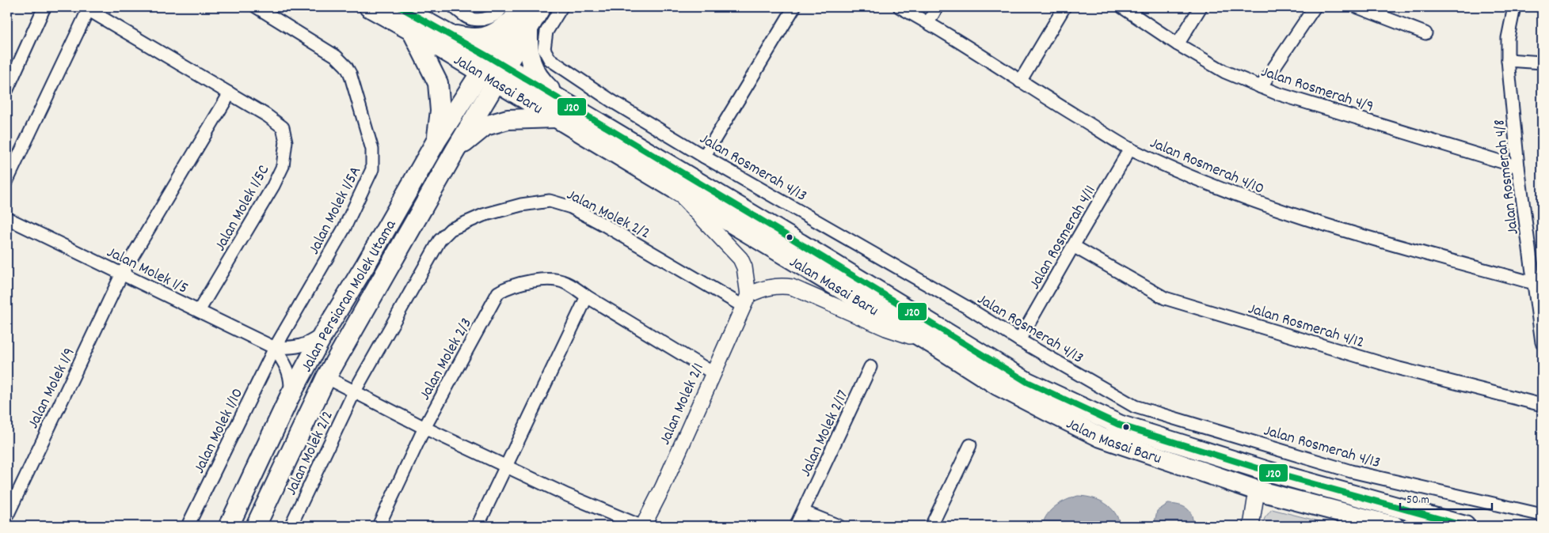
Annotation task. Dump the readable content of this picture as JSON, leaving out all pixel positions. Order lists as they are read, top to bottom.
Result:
{
  "streets": {
    "main road": ["Jalan Masai Baru", "Jalan Persiaran Molek Utama"],
    "street": [
      "Jalan Rosmerah 4/9",
      "Jalan Rosmerah 4/10",
      "Jalan Rosmerah 4/13",
      "Jalan Rosmerah 4/8",
      "Jalan Molek 1/5C",
      "Jalan Molek 1/5A",
      "Jalan Molek 2/2",
      "Jalan Rosmerah 4/11",
      "Jalan Molek 1/5",
      "Jalan Rosmerah 4/12",
      "Jalan Molek 2/3",
      "Jalan Molek 1/9",
      "Jalan Molek 2/1",
      "Jalan Molek 1/10",
      "Jalan Molek 2/17"
    ]
  },
  "crossings": [
    ["Jalan Masai Baru", "Jalan Persiaran Molek Utama"],
    ["Jalan Rosmerah 4/9", "Jalan Rosmerah 4/8"],
    ["Jalan Rosmerah 4/10", "Jalan Rosmerah 4/8"],
    ["Jalan Rosmerah 4/10", "Jalan Rosmerah 4/11"],
    ["Jalan Rosmerah 4/13", "Jalan Rosmerah 4/11"],
    ["Jalan Molek 1/5C", "Jalan Molek 1/5"],
    ["Jalan Molek 1/5A", "Jalan Molek 1/5"],
    ["Jalan Molek 1/5A", "Jalan Molek 1/10"],
    ["Jalan Molek 2/2", "Jalan Molek 2/1"],
    ["Jalan Rosmerah 4/11", "Jalan Rosmerah 4/12"],
    ["Jalan Molek 1/5", "Jalan Persiaran Molek Utama"],
    ["Jalan Molek 1/5", "Jalan Molek 1/9"],
    ["Jalan Molek 1/5", "Jalan Molek 1/10"],
    ["Jalan Molek 2/3", "Jalan Molek 2/1"]
  ],
  "lines": ["transit line J20"],
  "scale_bar": "50 m"
}
